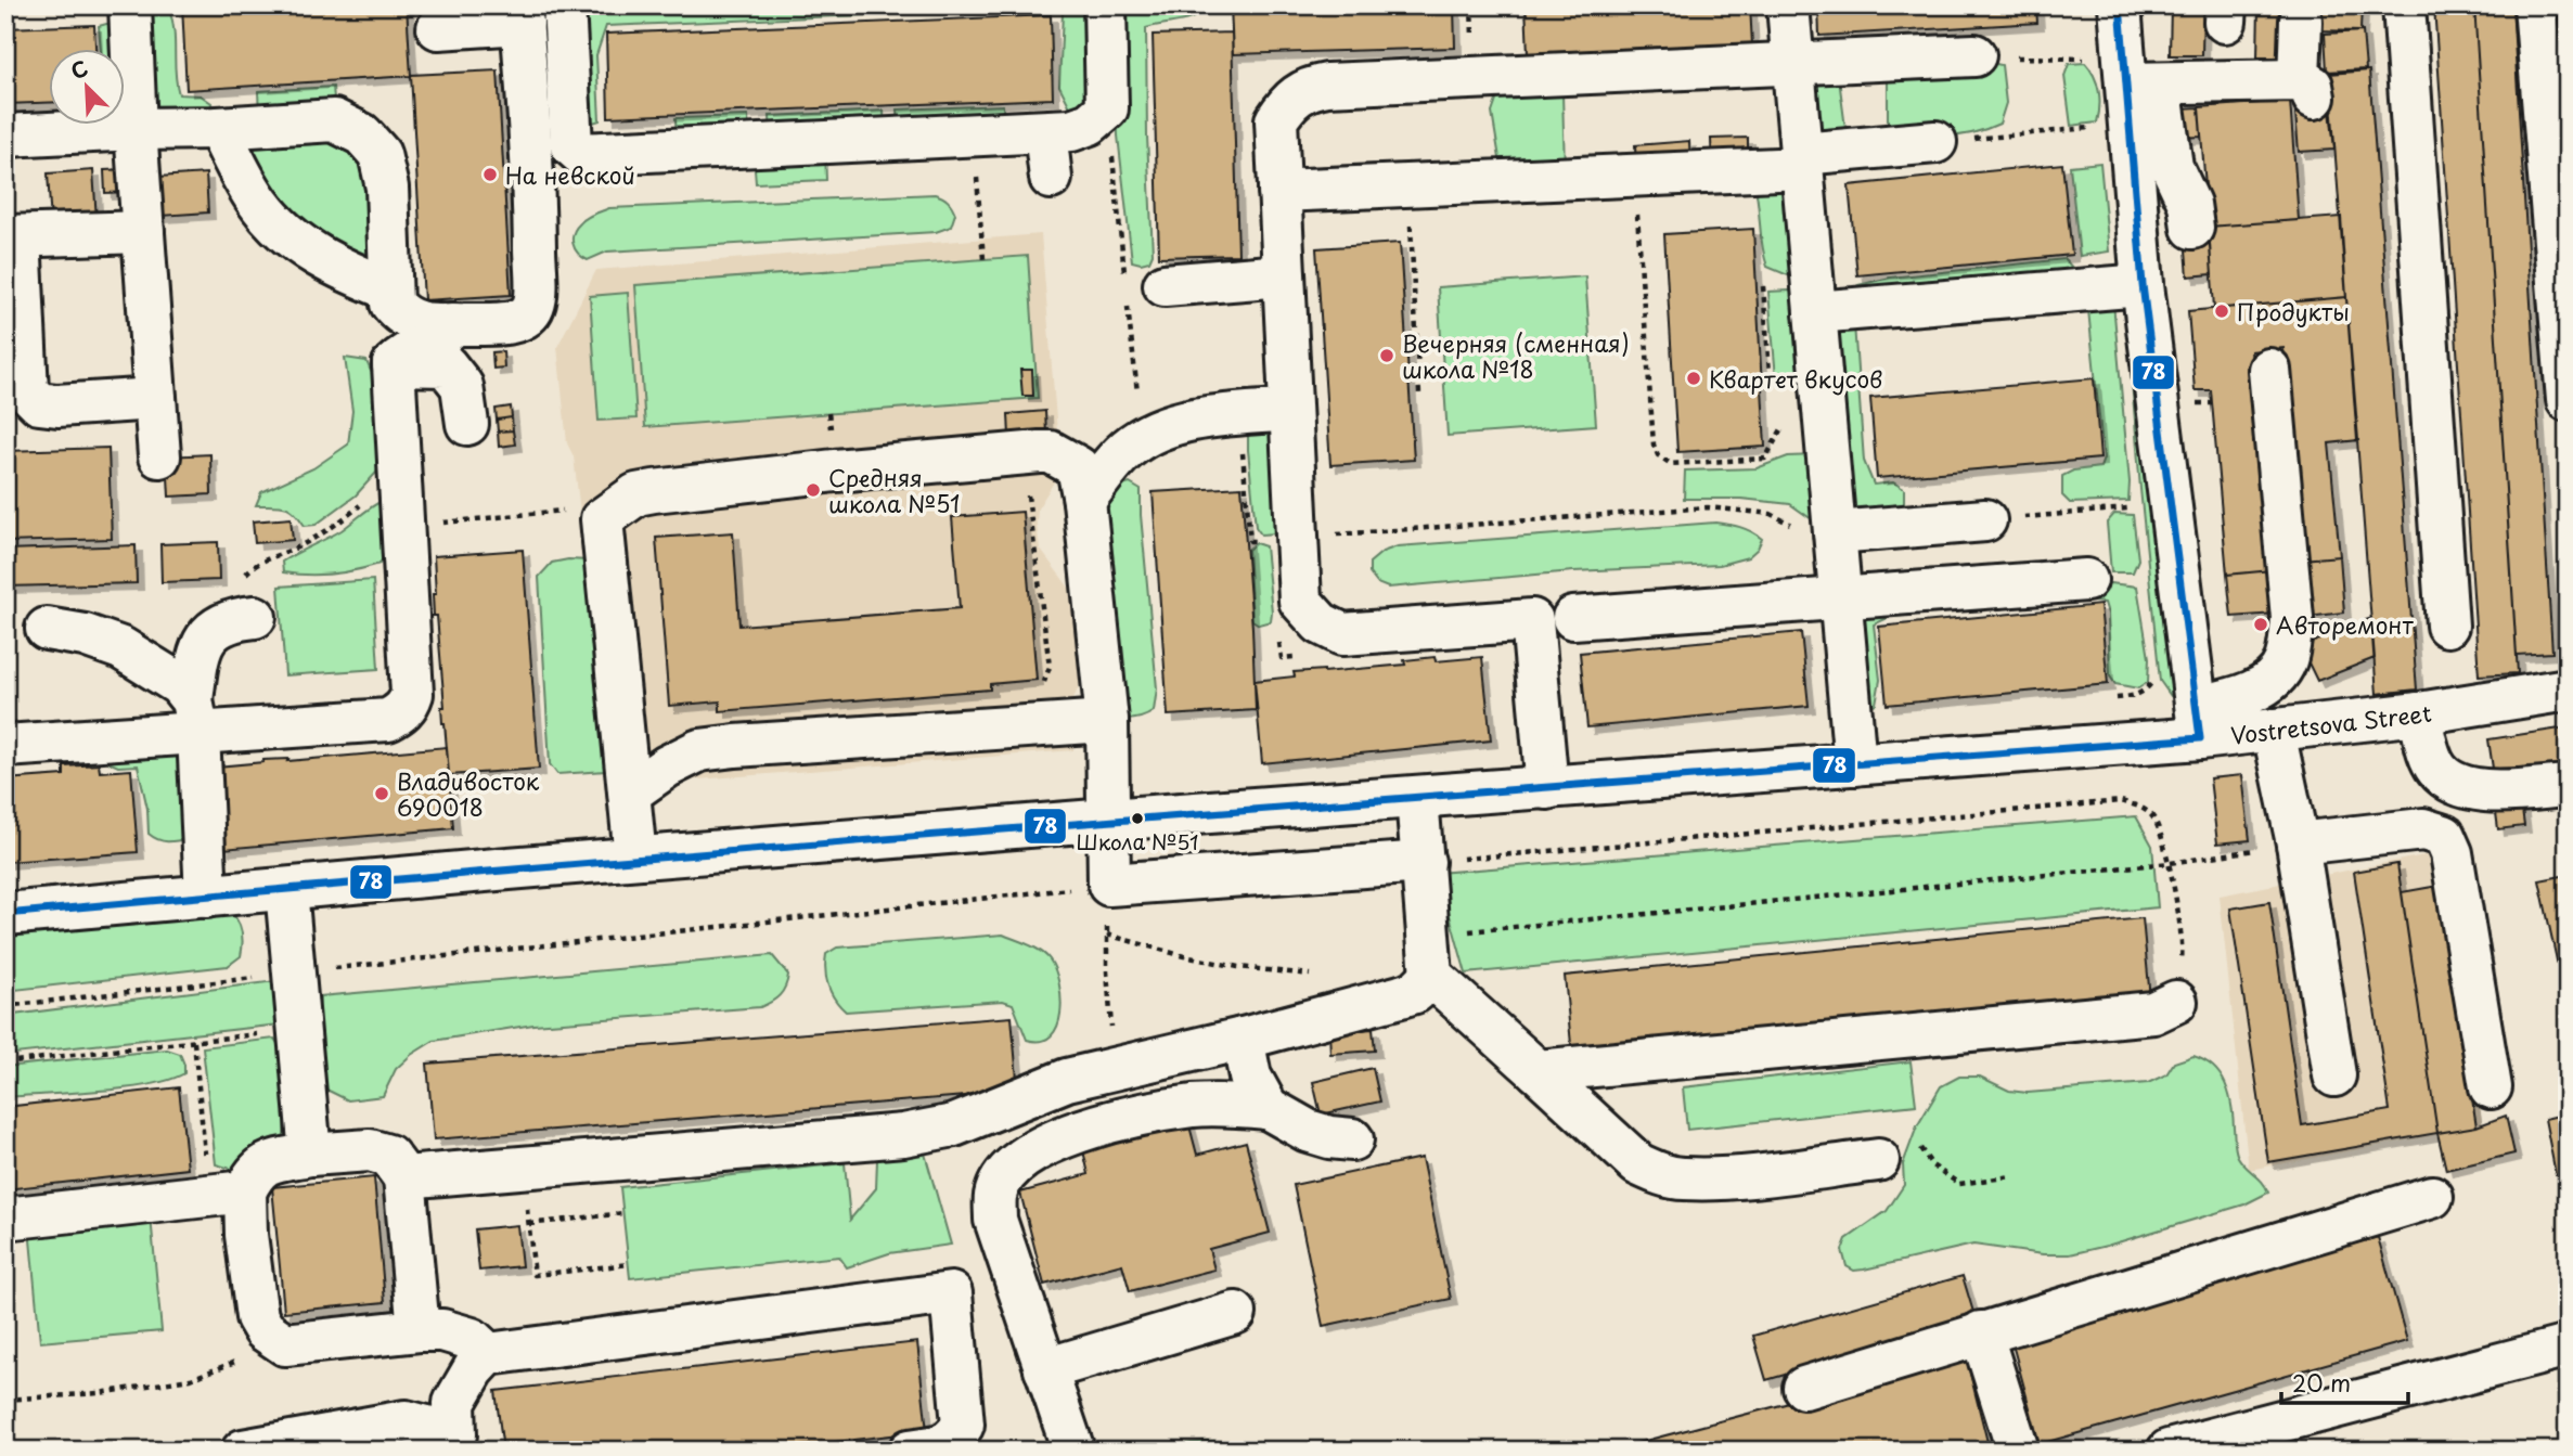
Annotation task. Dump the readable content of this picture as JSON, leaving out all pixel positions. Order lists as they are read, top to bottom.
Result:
{
  "streets": {
    "street": ["Vostretsova Street"]
  },
  "places": [
    "На невской",
    "Продукты",
    "Вечерняя (сменная) школа №18",
    "Квартет вкусов",
    "Средняя школа №51",
    "Авторемонт",
    "Владивосток 690018",
    "Школа №51"
  ],
  "lines": ["transit line 78"],
  "scale_bar": "20 m",
  "north": "top left"
}
